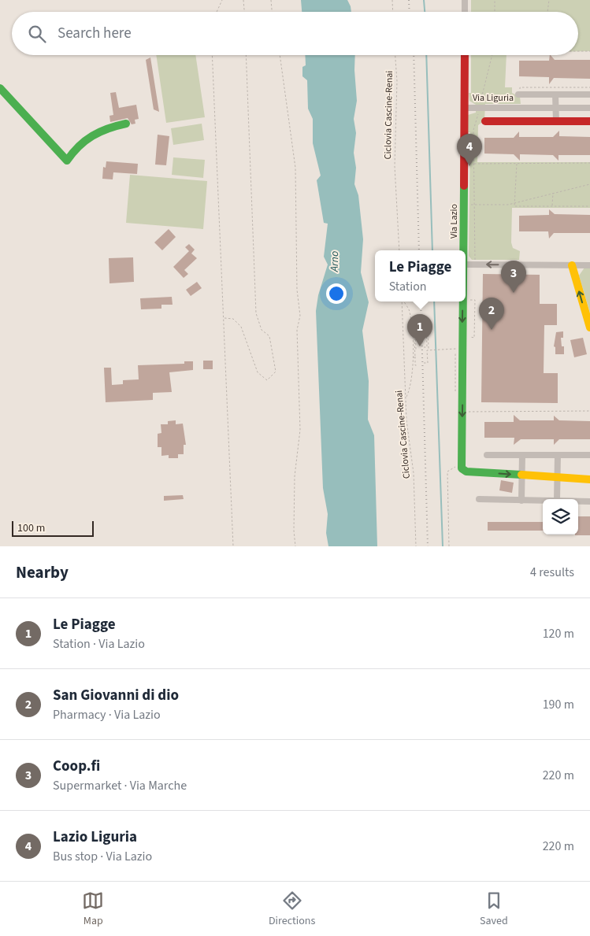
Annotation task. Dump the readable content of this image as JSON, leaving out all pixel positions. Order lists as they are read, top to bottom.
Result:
{
  "streets": {
    "street": ["Via Liguria", "Via Lazio"],
    "path": ["Ciclovia Cascine-Renai"]
  },
  "crossings": [
    ["Via Liguria", "Via Lazio"]
  ],
  "one_way": ["Via Lazio"],
  "water": ["Arno"],
  "scale_bar": "100 m",
  "page": {
    "search": "Search here",
    "pins": [
      "4",
      "3",
      "2",
      "1"
    ],
    "popup": ["Le Piagge", "Station"],
    "scale": "100 m",
    "heading": ["Nearby", "4 results"],
    "list": [
      {
        "mark": "1",
        "name": "Le Piagge",
        "note": "Station · Via Lazio",
        "value": "120 m"
      },
      {
        "mark": "2",
        "name": "San Giovanni di dio",
        "note": "Pharmacy · Via Lazio",
        "value": "190 m"
      },
      {
        "mark": "3",
        "name": "Coop.fi",
        "note": "Supermarket · Via Marche",
        "value": "220 m"
      },
      {
        "mark": "4",
        "name": "Lazio Liguria",
        "note": "Bus stop · Via Lazio",
        "value": "220 m"
      }
    ],
    "nav": ["Map", "Directions", "Saved"]
  }
}
